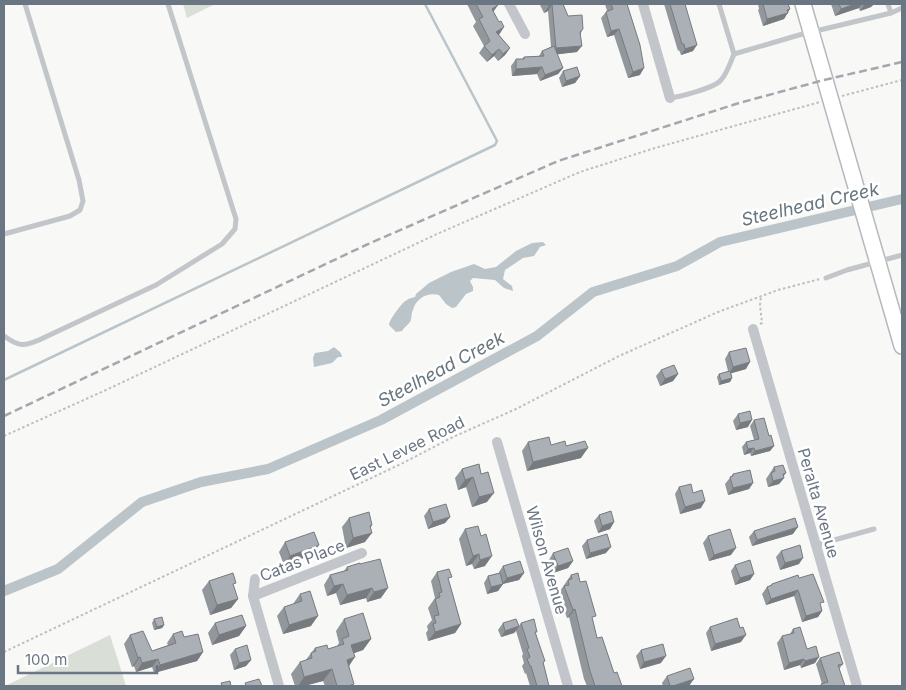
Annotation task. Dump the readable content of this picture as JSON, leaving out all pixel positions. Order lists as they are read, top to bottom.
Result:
{
  "streets": {
    "street": ["Peralta Avenue", "Catas Place", "Wilson Avenue"],
    "path": ["East Levee Road"]
  },
  "water": ["Steelhead Creek"],
  "scale_bar": "100 m"
}
